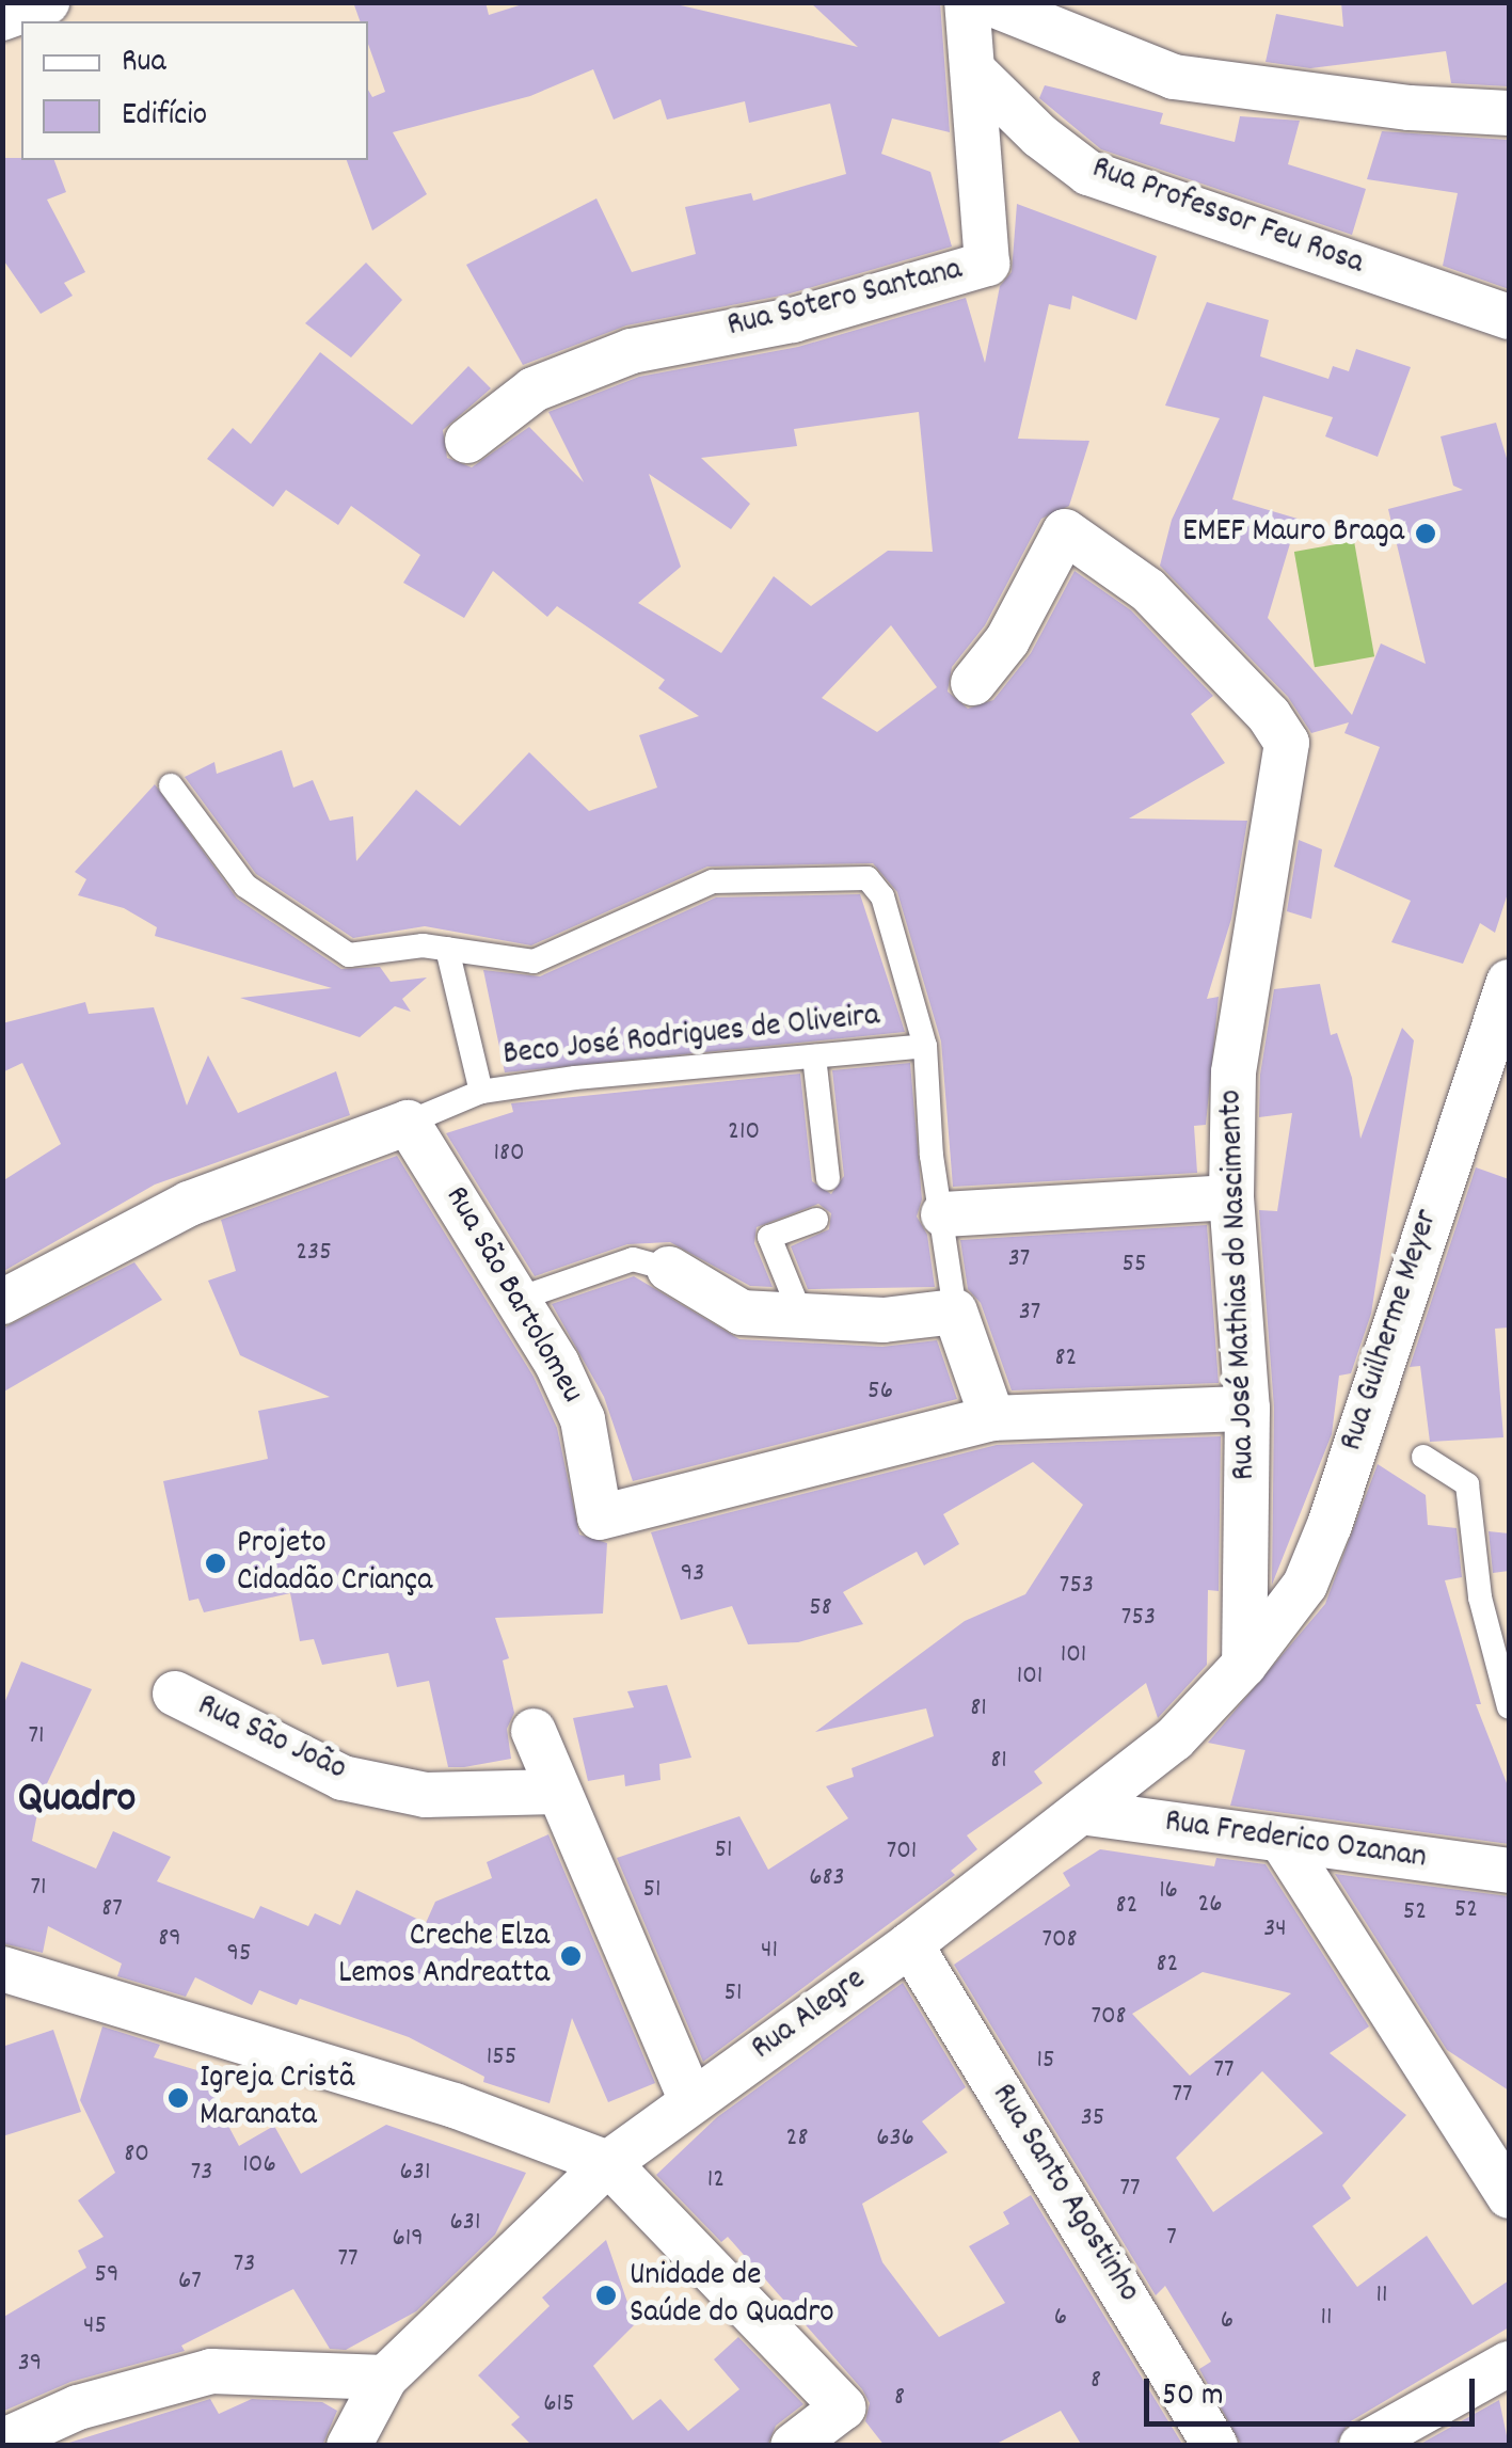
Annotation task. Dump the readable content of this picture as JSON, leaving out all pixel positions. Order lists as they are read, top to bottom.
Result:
{
  "streets": {
    "street": [
      "Rua Professor Feu Rosa",
      "Rua Sotero Santana",
      "Rua José Mathias do Nascimento",
      "Rua São Bartolomeu",
      "Rua Guilherme Meyer",
      "Rua São João",
      "Rua Frederico Ozanan",
      "Rua Alegre",
      "Rua Santo Agostinho"
    ],
    "lane": ["Beco José Rodrigues de Oliveira"]
  },
  "crossings": [
    ["Rua Professor Feu Rosa", "Rua Sotero Santana"],
    ["Beco José Rodrigues de Oliveira", "Rua São Bartolomeu"],
    ["Rua José Mathias do Nascimento", "Rua São Bartolomeu"],
    ["Rua José Mathias do Nascimento", "Rua Guilherme Meyer"],
    ["Rua Frederico Ozanan", "Rua Alegre"],
    ["Rua Alegre", "Rua Santo Agostinho"]
  ],
  "districts": ["Quadro"],
  "places": [
    "EMEF Mauro Braga",
    "Projeto Cidadão Criança",
    "Creche Elza Lemos Andreatta",
    "Igreja Cristã Maranata",
    "Unidade de Saúde do Quadro"
  ],
  "house_numbers": [
    "210",
    "180",
    "235",
    "37",
    "55",
    "37",
    "82",
    "56",
    "93",
    "753",
    "58",
    "753",
    "101",
    "101",
    "81",
    "71",
    "81",
    "51",
    "701",
    "683",
    "71",
    "51",
    "16",
    "26",
    "82",
    "87",
    "52",
    "52",
    "34",
    "89",
    "708",
    "41",
    "95",
    "82",
    "51",
    "708",
    "155",
    "15",
    "77",
    "77",
    "35",
    "28",
    "636",
    "80",
    "106",
    "73",
    "631",
    "12",
    "77",
    "631",
    "7",
    "619",
    "77",
    "73",
    "59",
    "67",
    "11",
    "6",
    "11",
    "6",
    "45",
    "39",
    "8",
    "8",
    "615"
  ],
  "legend": ["Rua", "Edifício"],
  "scale_bar": "50 m"
}
